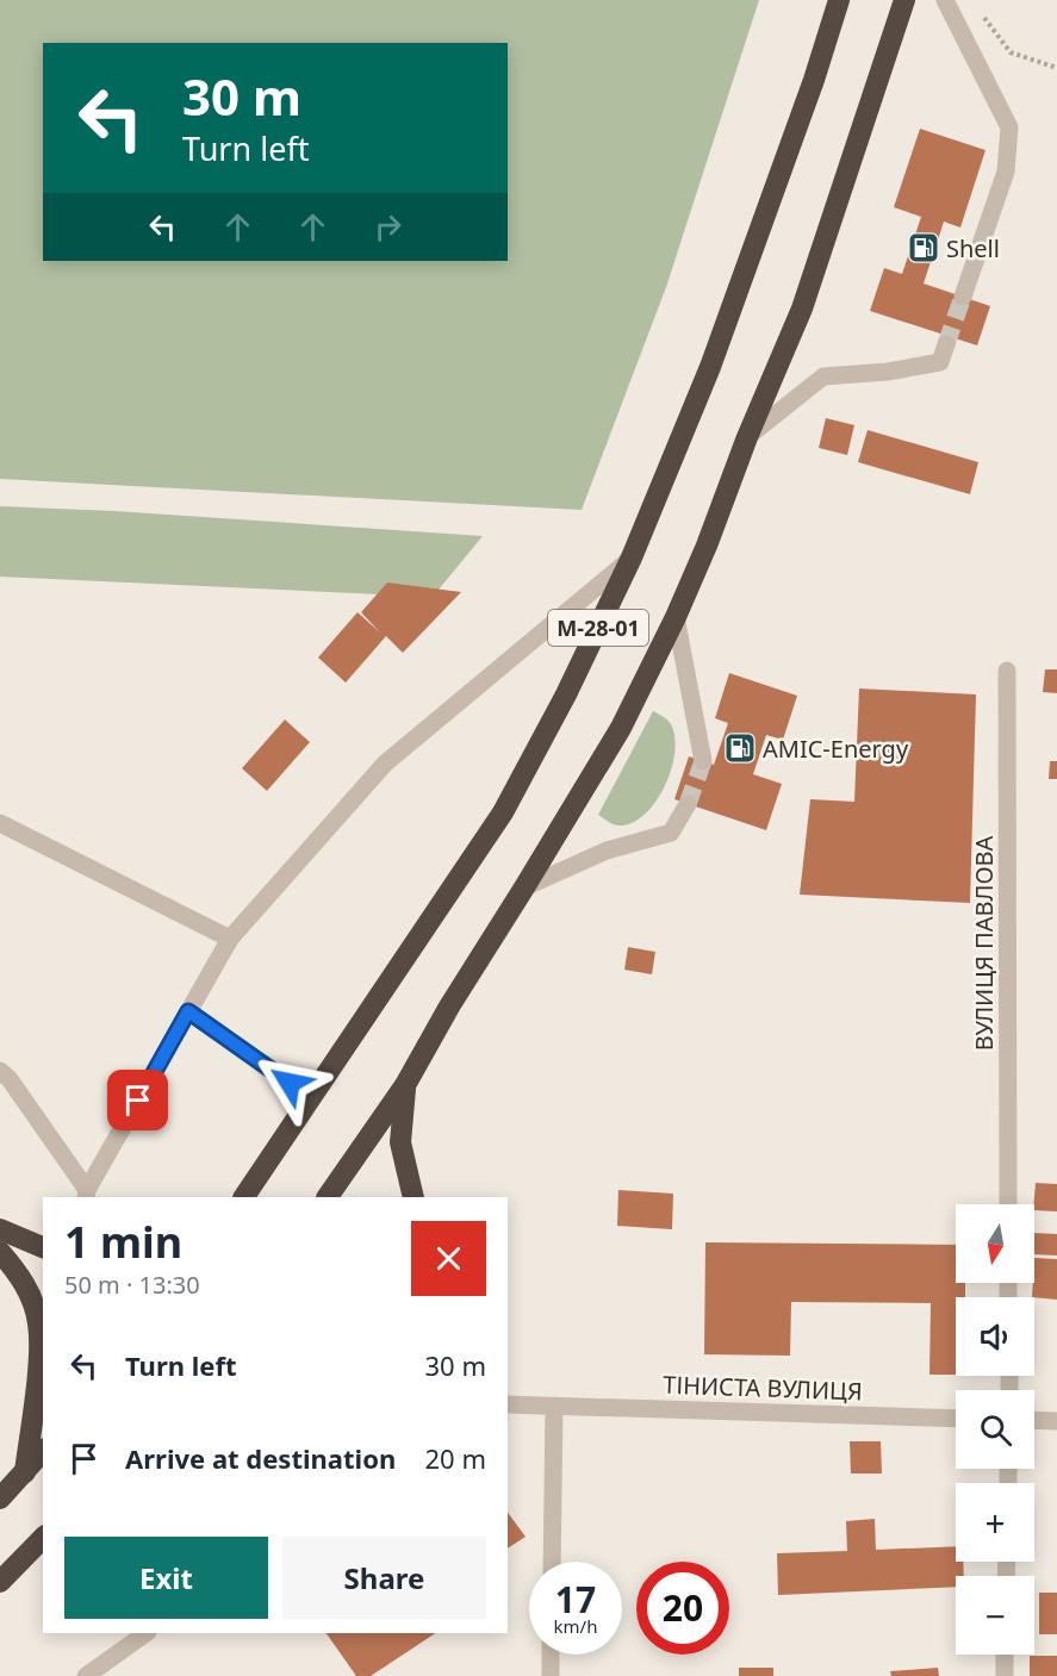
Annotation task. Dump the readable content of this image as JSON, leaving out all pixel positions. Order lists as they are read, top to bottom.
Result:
{
  "streets": {
    "highway": ["М-28-01"],
    "street": ["ВУЛИЦЯ ПАВЛОВА", "ТІНИСТА ВУЛИЦЯ"]
  },
  "places": {
    "fuel station": ["Shell", "AMIC-Energy"]
  },
  "north": "bottom",
  "page": {
    "turn": ["30 m", "Turn left"],
    "heading": ["1 min", "50 m · 13:30"],
    "map_buttons": ["+", "−"],
    "list": [
      {
        "name": "Turn left",
        "value": "30 m"
      },
      {
        "name": "Arrive at destination",
        "value": "20 m"
      }
    ],
    "buttons": ["Exit", "Share"],
    "speed": "17 km/h",
    "limit": "20"
  }
}
